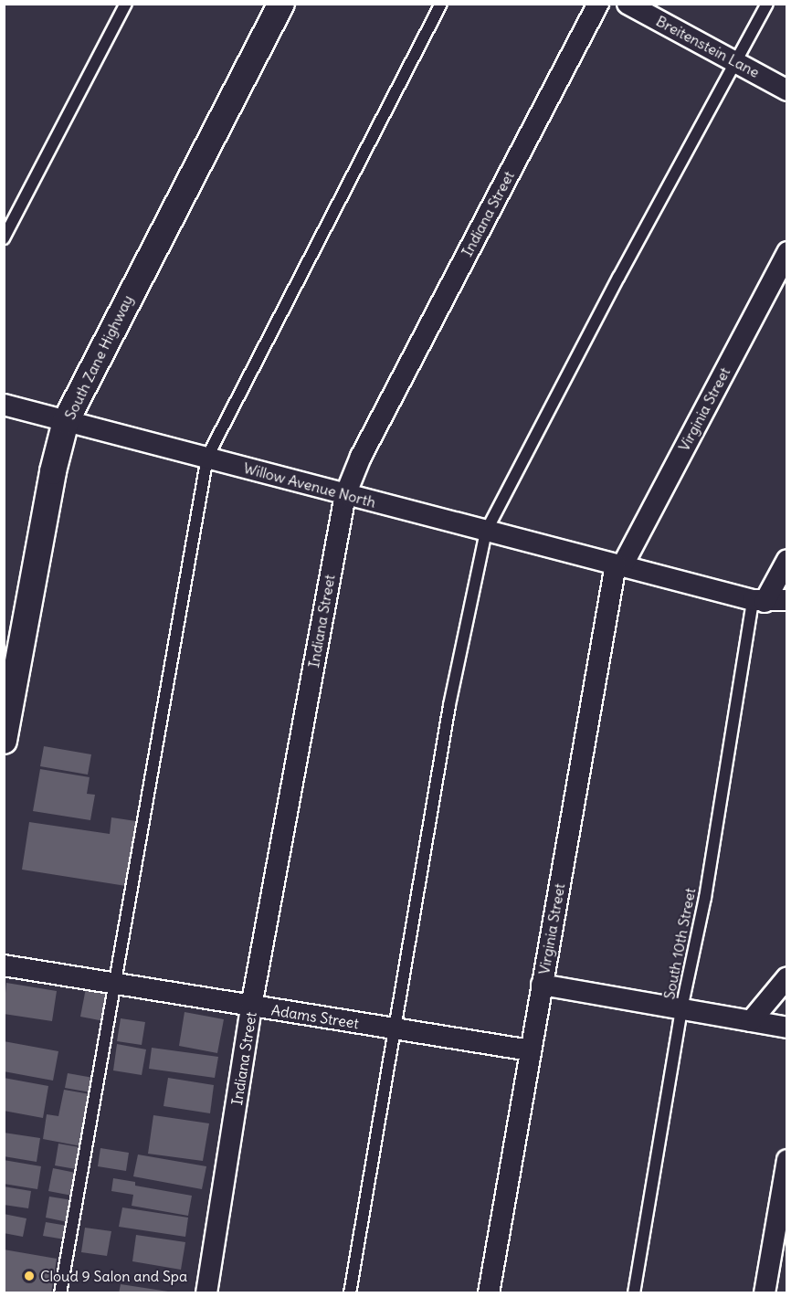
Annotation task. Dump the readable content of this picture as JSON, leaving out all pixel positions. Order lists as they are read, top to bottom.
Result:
{
  "streets": {
    "street": [
      "Breitenstein Lane",
      "Indiana Street",
      "South Zane Highway",
      "Virginia Street",
      "Willow Avenue North",
      "Adams Street"
    ],
    "lane": ["South 10th Street"]
  },
  "crossings": [
    ["Indiana Street", "Willow Avenue North"],
    ["Indiana Street", "Adams Street"],
    ["South Zane Highway", "Willow Avenue North"],
    ["Virginia Street", "Willow Avenue North"],
    ["Virginia Street", "Adams Street"],
    ["Willow Avenue North", "South 10th Street"]
  ],
  "places": ["Cloud 9 Salon and Spa"]
}
